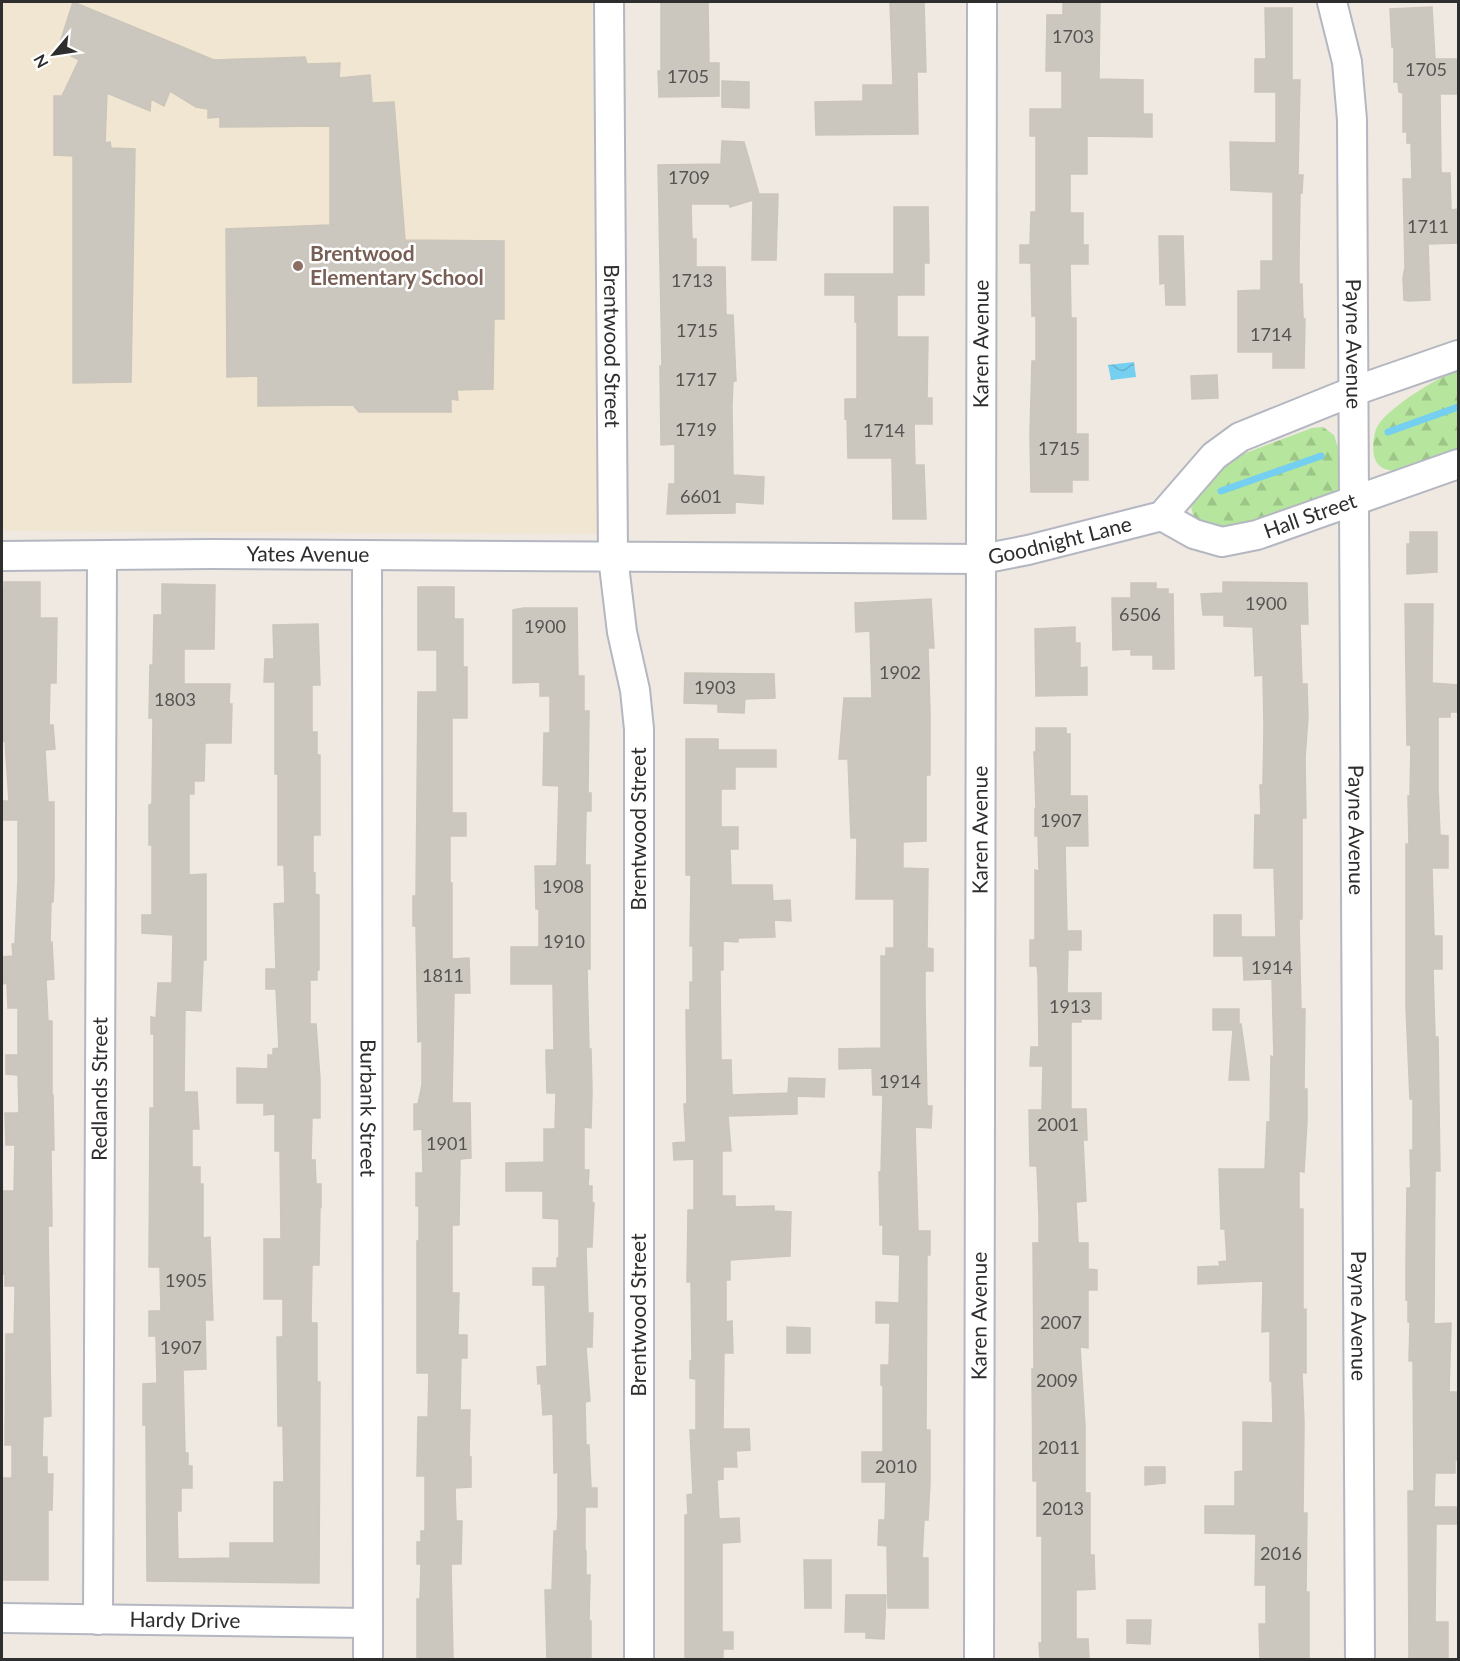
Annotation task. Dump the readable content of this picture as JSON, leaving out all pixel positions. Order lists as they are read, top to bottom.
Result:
{
  "streets": {
    "street": [
      "Payne Avenue",
      "Karen Avenue",
      "Brentwood Street",
      "Hall Street",
      "Goodnight Lane",
      "Yates Avenue",
      "Redlands Street",
      "Burbank Street",
      "Hardy Drive"
    ]
  },
  "crossings": [
    ["Payne Avenue", "Hall Street"],
    ["Payne Avenue", "Goodnight Lane"],
    ["Karen Avenue", "Goodnight Lane"],
    ["Brentwood Street", "Goodnight Lane"],
    ["Brentwood Street", "Yates Avenue"],
    ["Hall Street", "Goodnight Lane"],
    ["Goodnight Lane", "Yates Avenue"],
    ["Yates Avenue", "Redlands Street"],
    ["Yates Avenue", "Burbank Street"],
    ["Redlands Street", "Hardy Drive"],
    ["Burbank Street", "Hardy Drive"]
  ],
  "places": ["Brentwood Elementary School"],
  "house_numbers": [
    "1703",
    "1705",
    "1705",
    "1709",
    "1711",
    "1713",
    "1715",
    "1714",
    "1717",
    "1719",
    "1714",
    "1715",
    "6601",
    "1900",
    "6506",
    "1900",
    "1902",
    "1903",
    "1803",
    "1907",
    "1908",
    "1910",
    "1914",
    "1811",
    "1913",
    "1914",
    "2001",
    "1901",
    "1905",
    "2007",
    "1907",
    "2009",
    "2011",
    "2010",
    "2013",
    "2016"
  ],
  "north": "bottom left"
}
